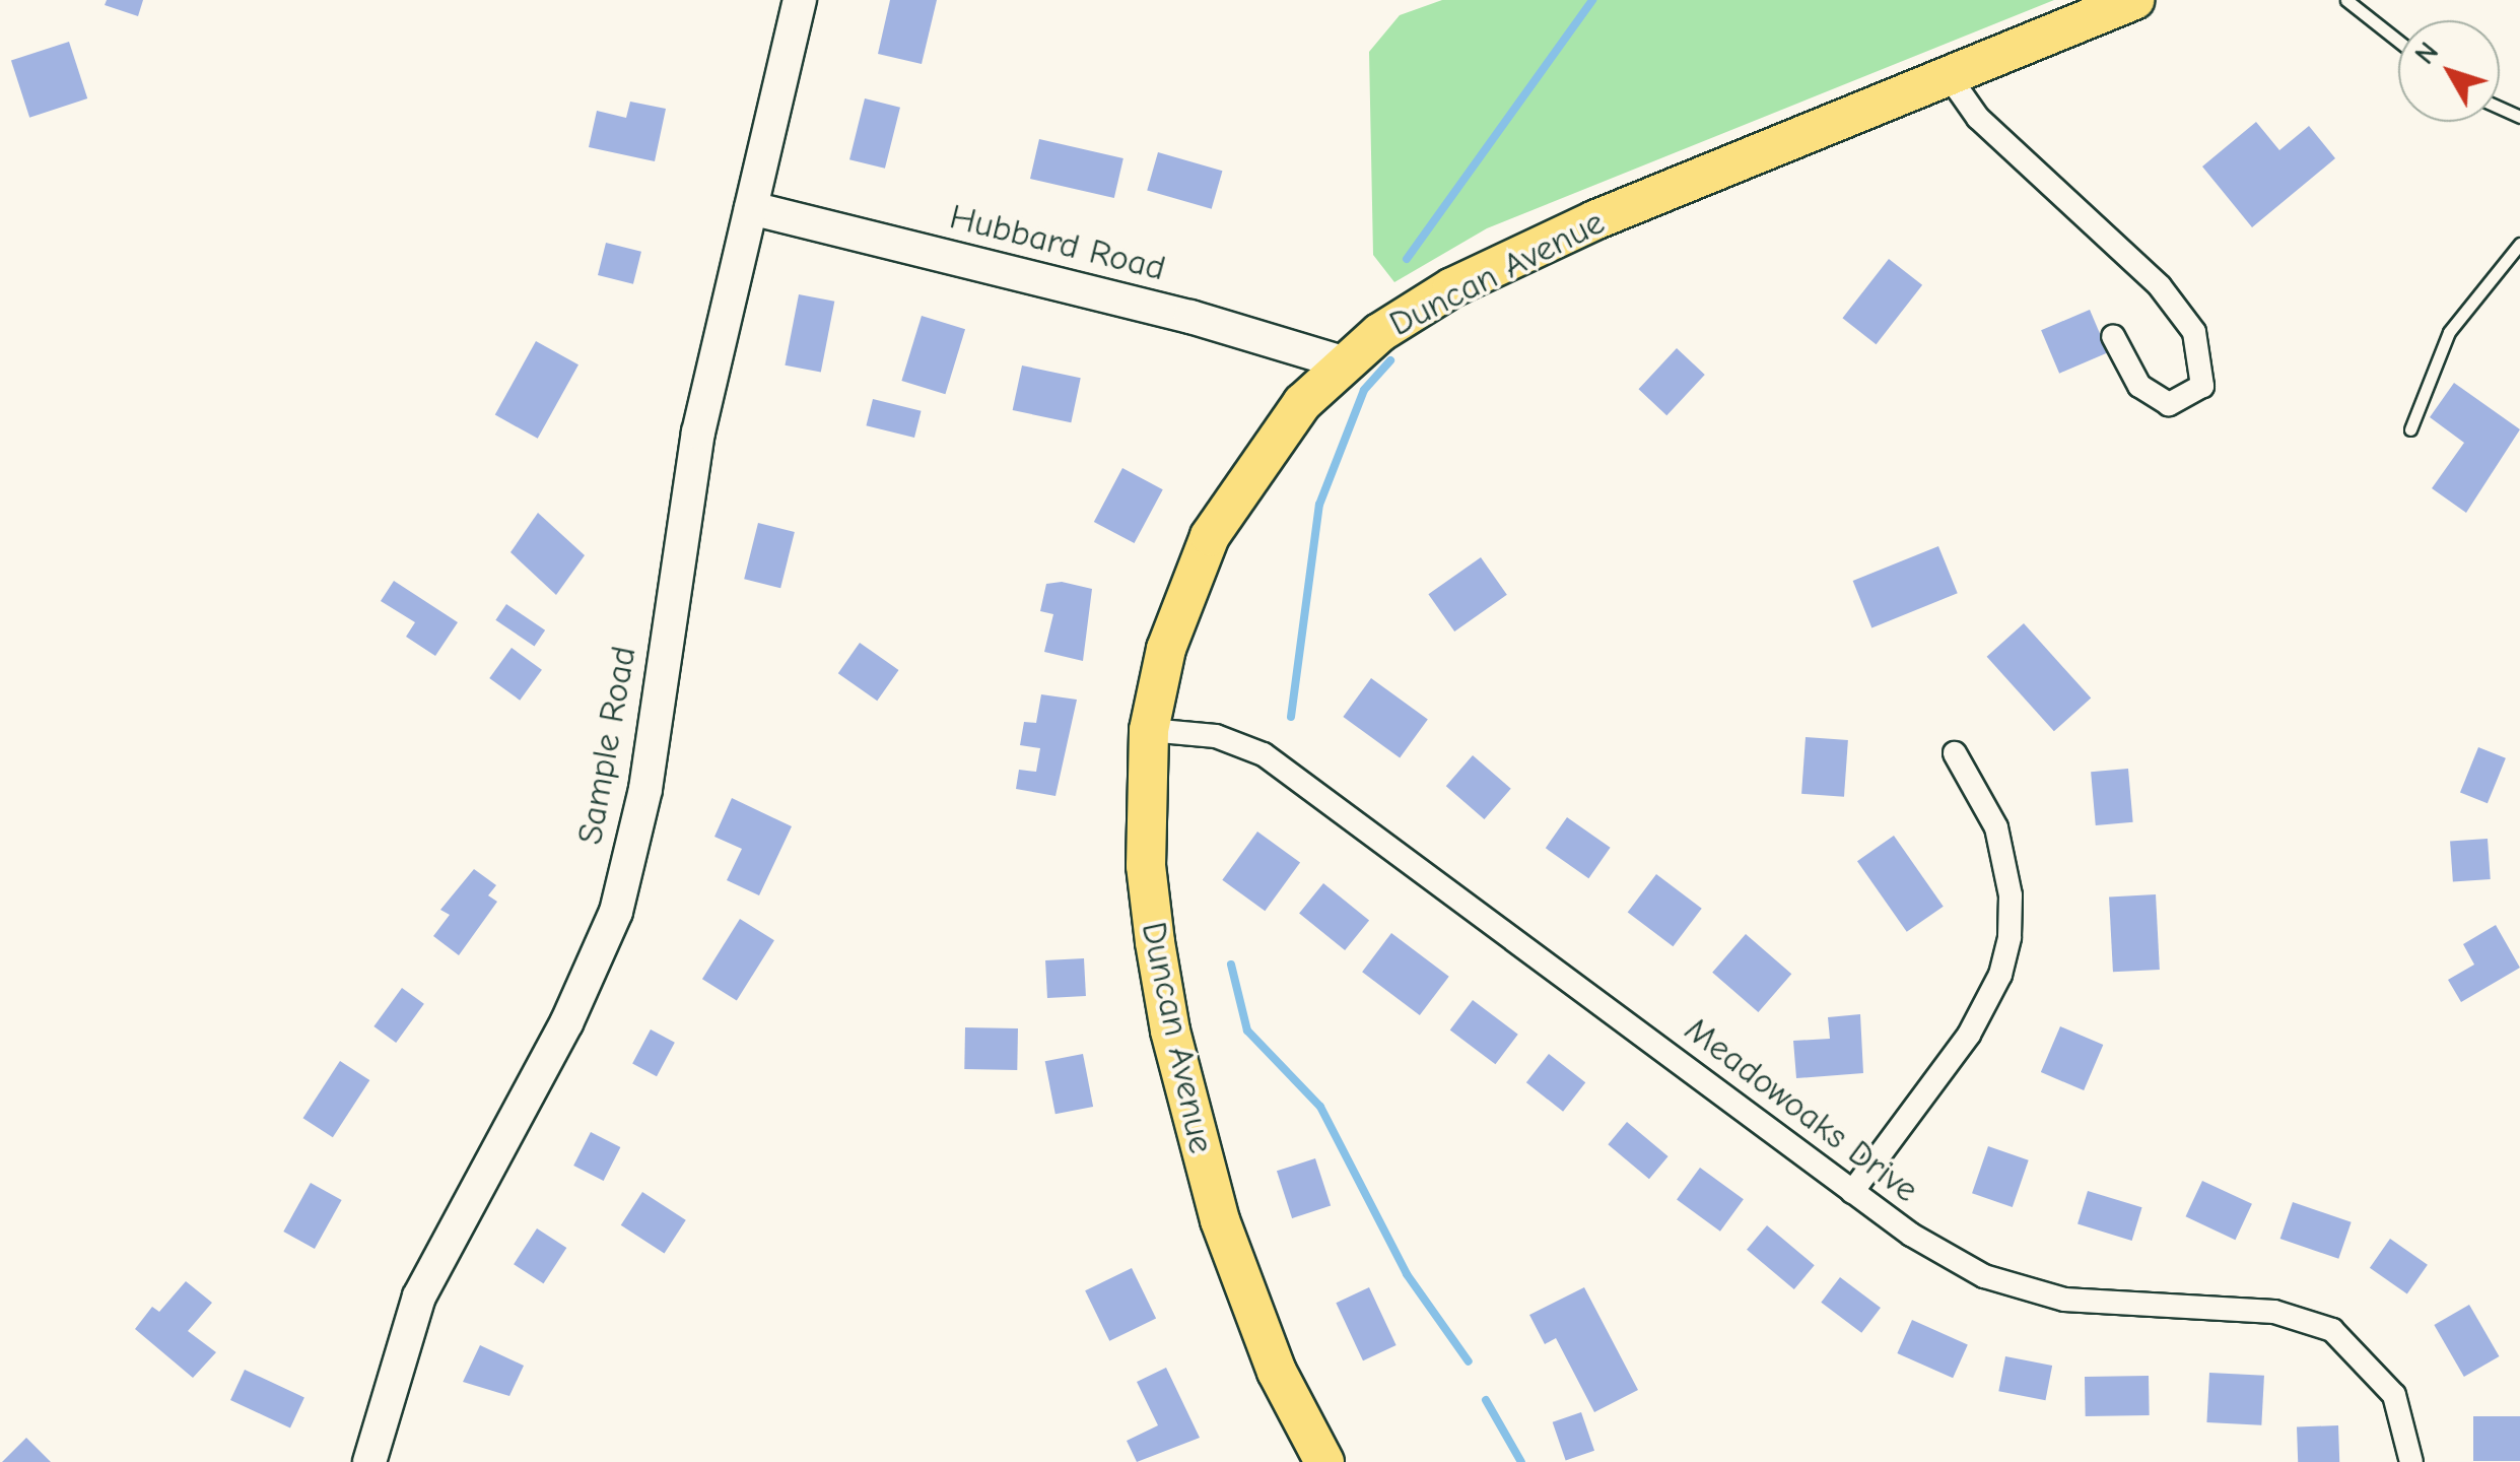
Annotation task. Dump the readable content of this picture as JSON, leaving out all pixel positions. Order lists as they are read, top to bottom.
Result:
{
  "streets": {
    "main road": ["Duncan Avenue"],
    "street": ["Hubbard Road", "Sample Road", "Meadowoaks Drive"]
  },
  "crossings": [
    ["Hubbard Road", "Duncan Avenue"],
    ["Hubbard Road", "Sample Road"],
    ["Duncan Avenue", "Meadowoaks Drive"]
  ],
  "north": "top left"
}
